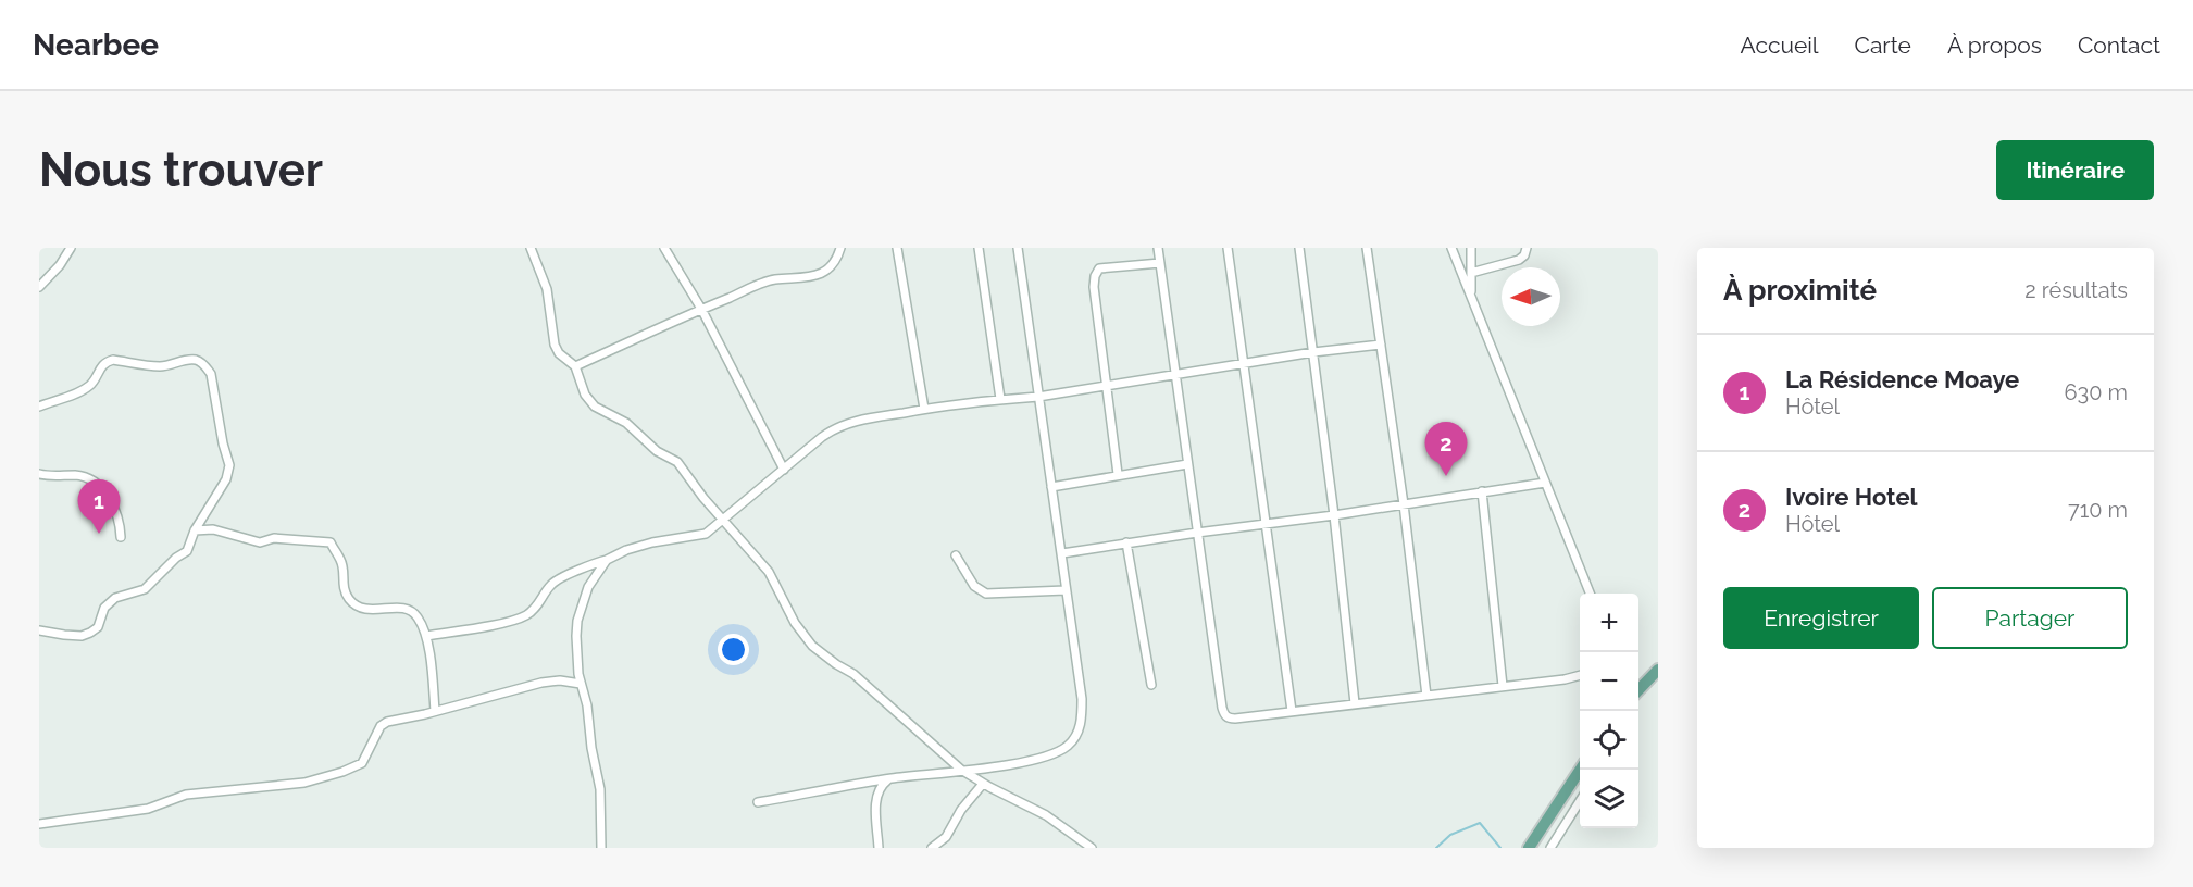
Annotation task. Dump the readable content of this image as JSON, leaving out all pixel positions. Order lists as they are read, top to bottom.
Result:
{
  "north": "left",
  "page": {
    "header": "Nearbee",
    "nav": [
      "Accueil",
      "Carte",
      "À propos",
      "Contact"
    ],
    "buttons": [
      "Itinéraire",
      ["Enregistrer", "Partager"]
    ],
    "title": "Nous trouver",
    "heading": ["À proximité", "2 résultats"],
    "list": [
      {
        "mark": "1",
        "name": "La Résidence Moaye",
        "note": "Hôtel",
        "value": "630 m"
      },
      {
        "mark": "2",
        "name": "Ivoire Hotel",
        "note": "Hôtel",
        "value": "710 m"
      }
    ],
    "pins": ["2", "1"],
    "map_buttons": ["+", "−"]
  }
}
